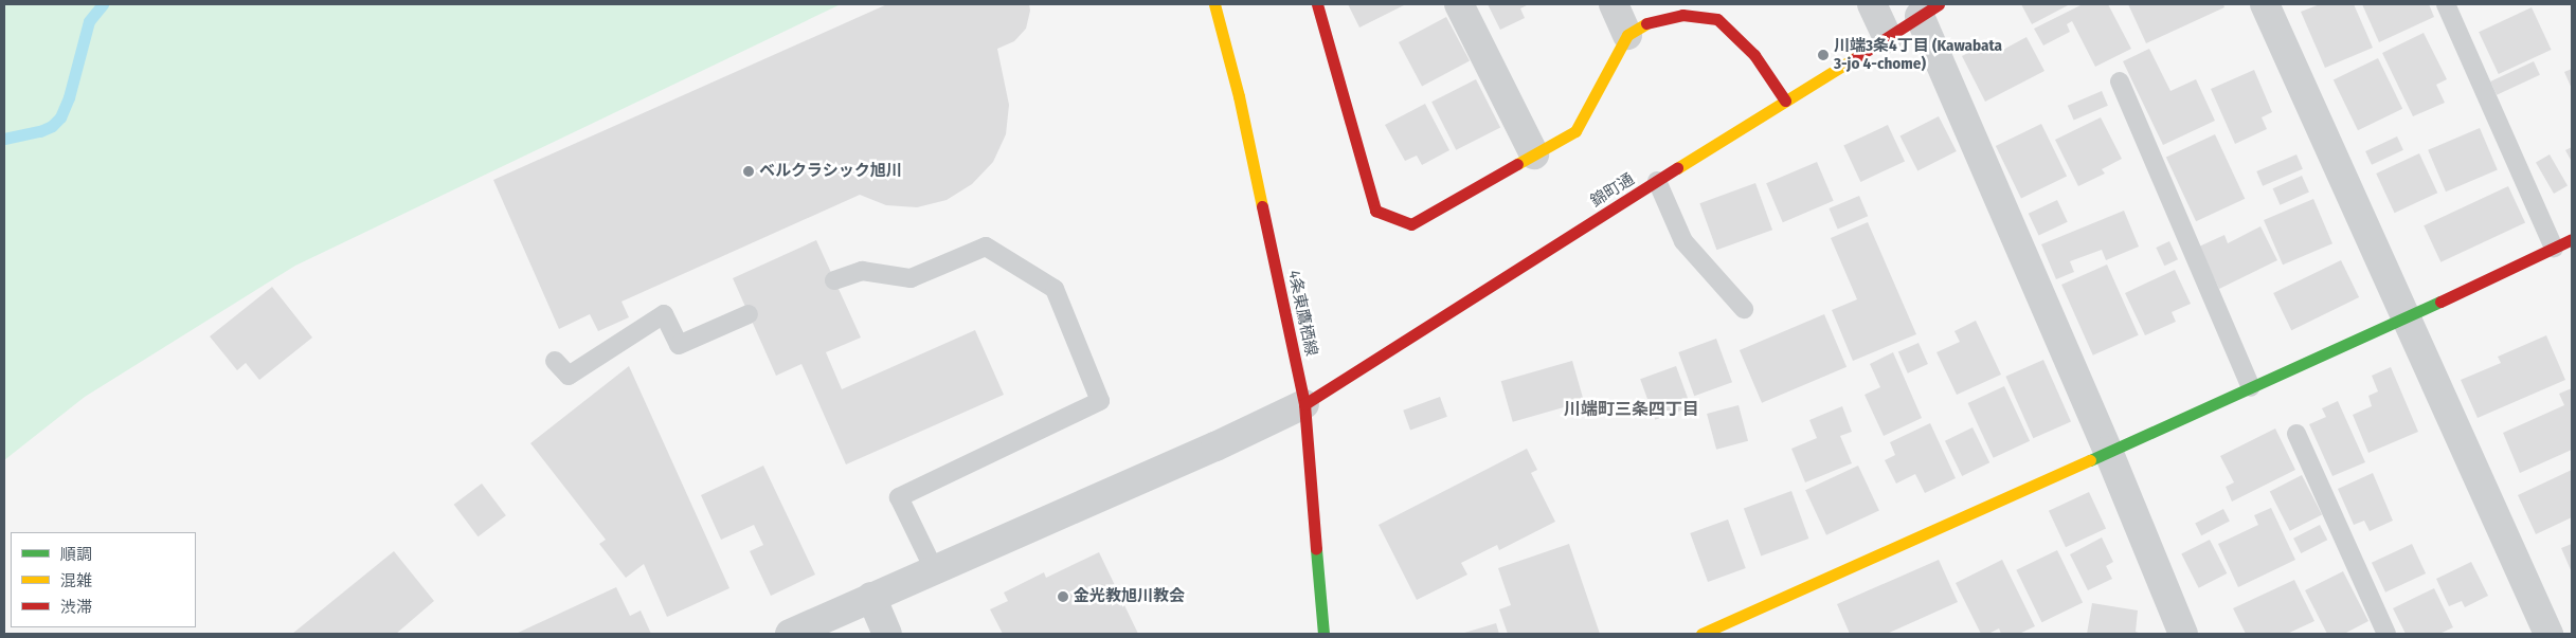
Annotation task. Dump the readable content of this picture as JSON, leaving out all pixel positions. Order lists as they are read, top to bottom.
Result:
{
  "streets": {
    "street": ["錦町通", "4条東鷹栖線"]
  },
  "crossings": [
    ["錦町通", "4条東鷹栖線"]
  ],
  "districts": ["川端町三条四丁目"],
  "places": ["川端3条4丁目 (Kawabata 3-jo 4-chome)", "ベルクラシック旭川", "金光教旭川教会"],
  "legend": ["順調", "混雑", "渋滞"]
}
